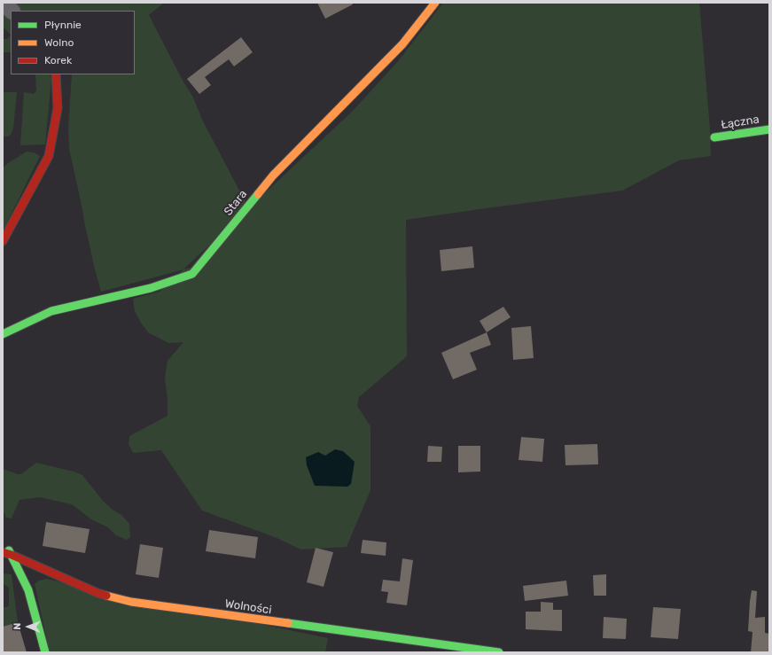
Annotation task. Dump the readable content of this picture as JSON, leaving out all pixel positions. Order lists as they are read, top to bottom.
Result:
{
  "streets": {
    "street": ["Łączna", "Stara", "Wolności"]
  },
  "legend": ["Płynnie", "Wolno", "Korek"],
  "north": "left"
}
